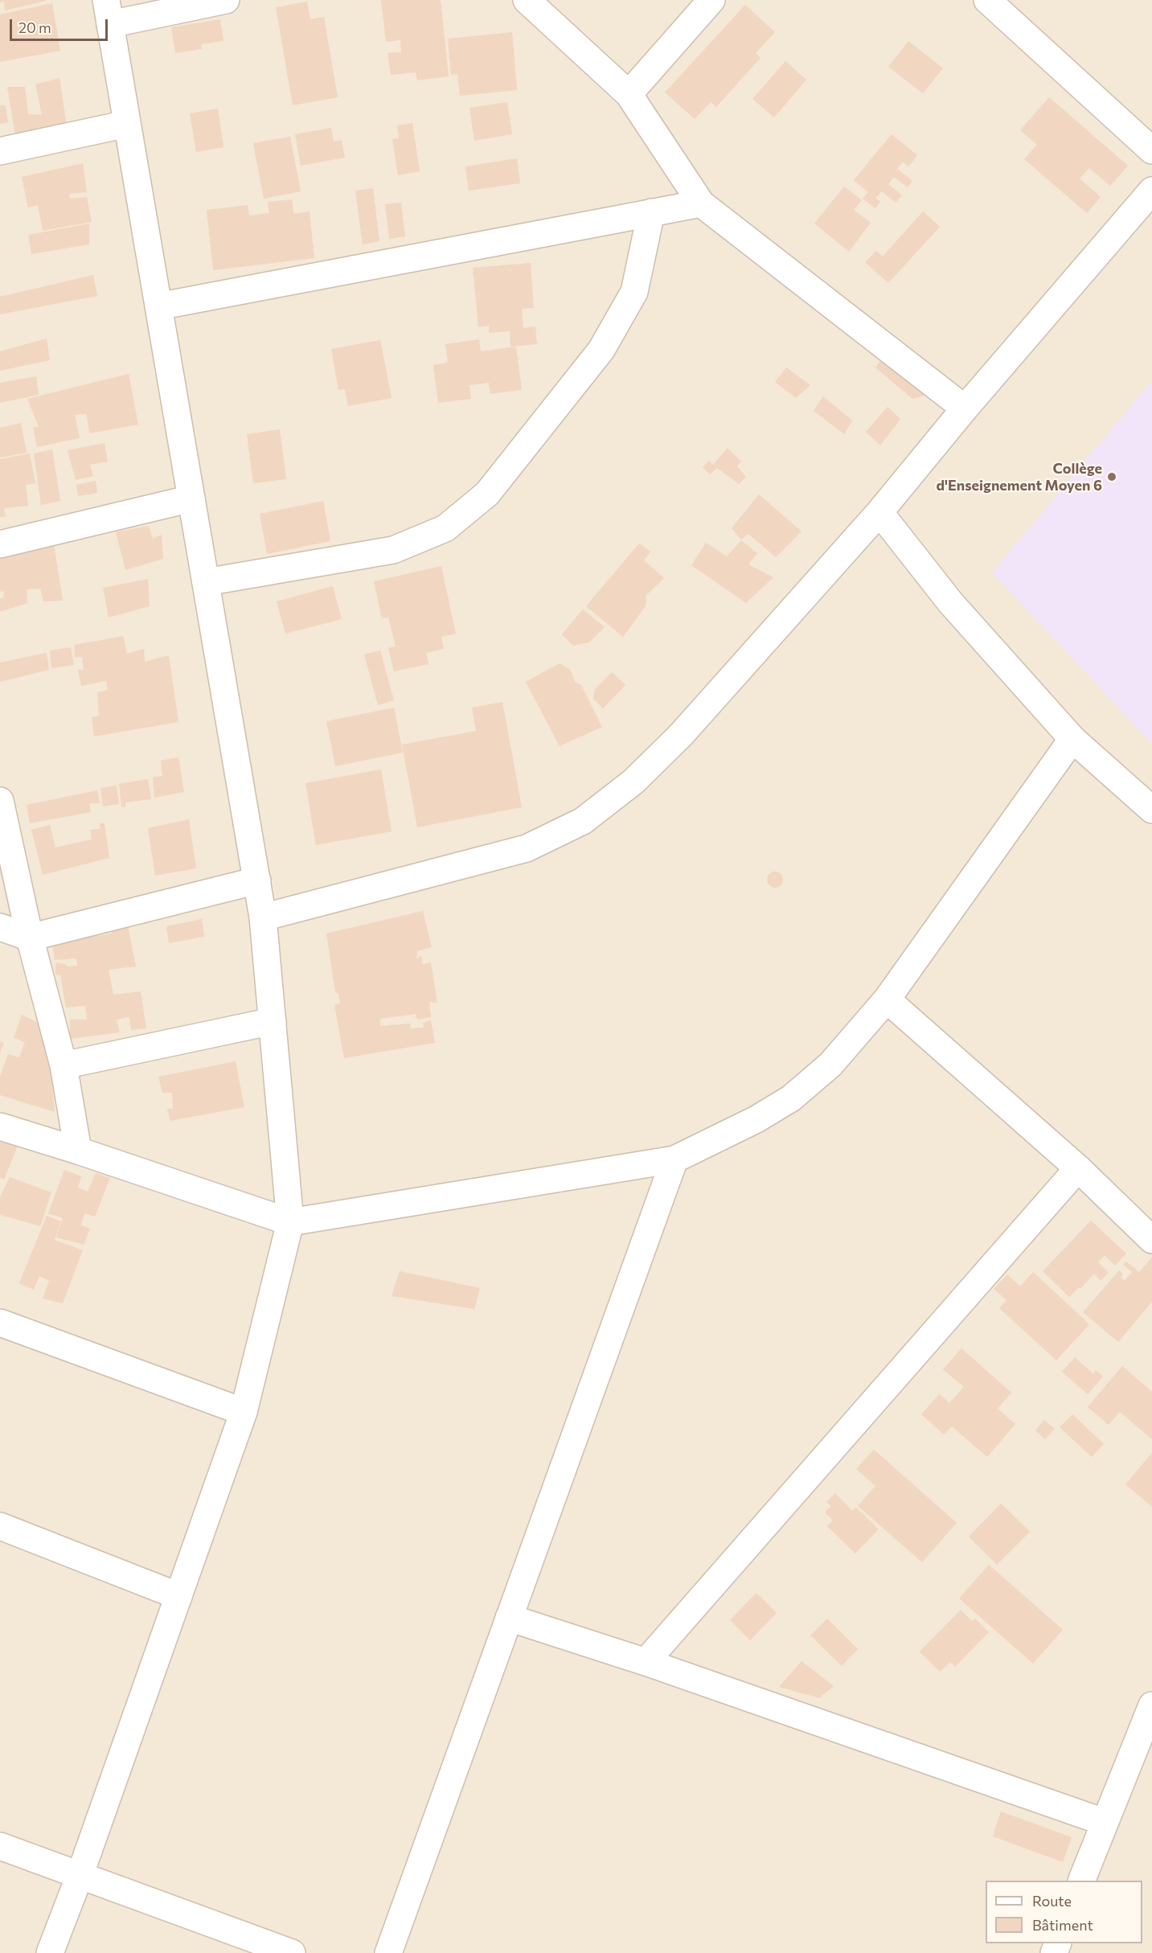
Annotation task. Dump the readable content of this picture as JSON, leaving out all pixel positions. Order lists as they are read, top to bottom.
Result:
{
  "places": ["Collège d'Enseignement Moyen 6"],
  "legend": ["Route", "Bâtiment"],
  "scale_bar": "20 m"
}
